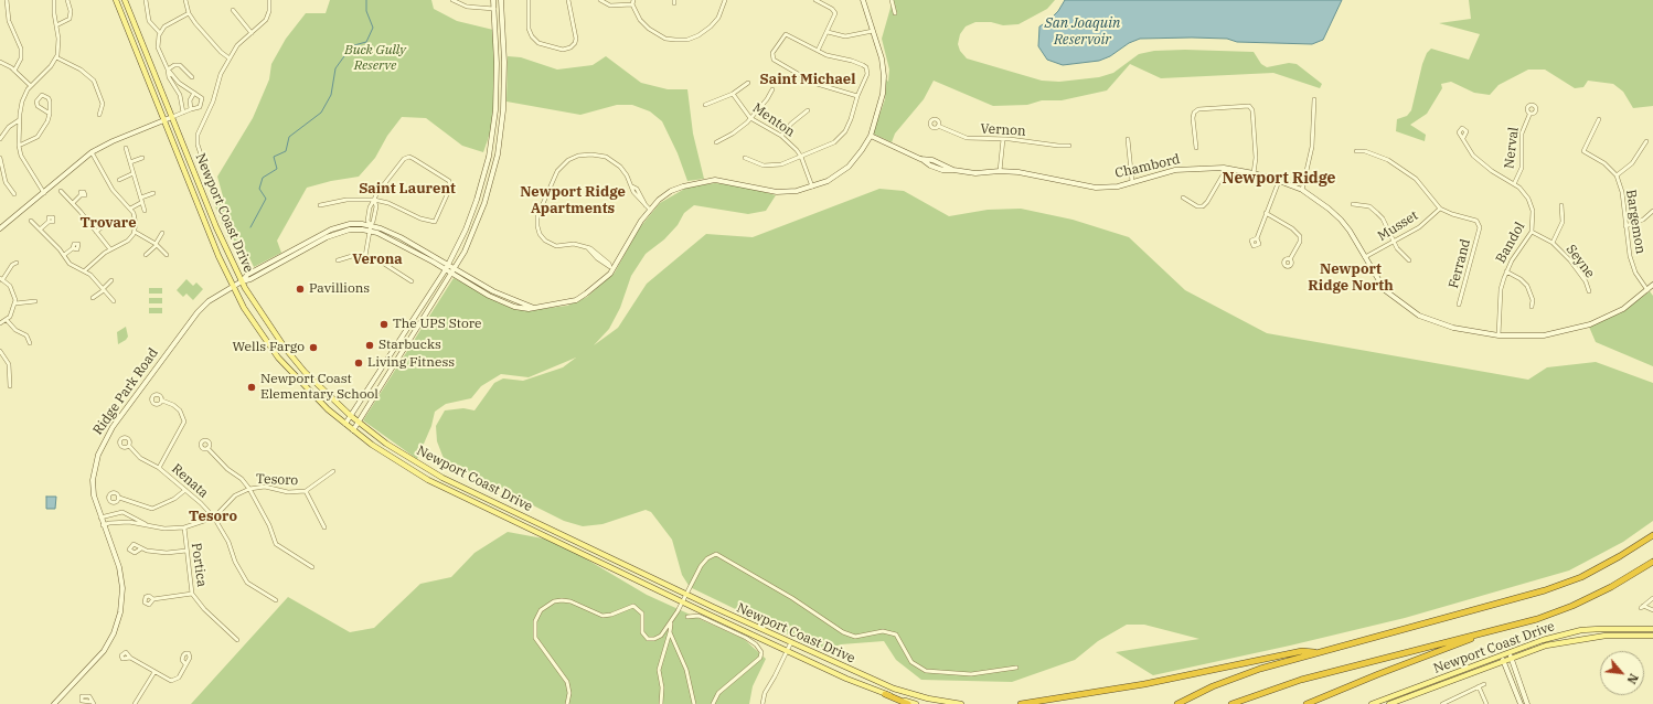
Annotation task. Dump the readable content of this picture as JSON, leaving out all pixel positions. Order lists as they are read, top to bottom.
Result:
{
  "streets": {
    "main road": ["Newport Coast Drive"],
    "street": [
      "Menton",
      "Vernon",
      "Nerval",
      "Chambord",
      "Bargemon",
      "Musset",
      "Bandol",
      "Seyne",
      "Ferrand",
      "Ridge Park Road",
      "Tesoro",
      "Renata",
      "Portica"
    ]
  },
  "crossings": [
    ["Nerval", "Bandol"],
    ["Chambord", "Bargemon"],
    ["Chambord", "Musset"],
    ["Chambord", "Bandol"],
    ["Newport Coast Drive", "Ridge Park Road"],
    ["Musset", "Ferrand"],
    ["Bandol", "Seyne"],
    ["Ridge Park Road", "Tesoro"],
    ["Tesoro", "Renata"],
    ["Tesoro", "Portica"]
  ],
  "districts": [
    "Saint Michael",
    "Newport Ridge",
    "Saint Laurent",
    "Newport Ridge Apartments",
    "Trovare",
    "Verona",
    "Newport Ridge North",
    "Tesoro"
  ],
  "water": ["San Joaquin Reservoir"],
  "parks": ["Buck Gully Reserve"],
  "places": [
    "Pavillions",
    "The UPS Store",
    "Starbucks",
    "Wells Fargo",
    "Living Fitness",
    "Newport Coast Elementary School"
  ],
  "north": "bottom right"
}
